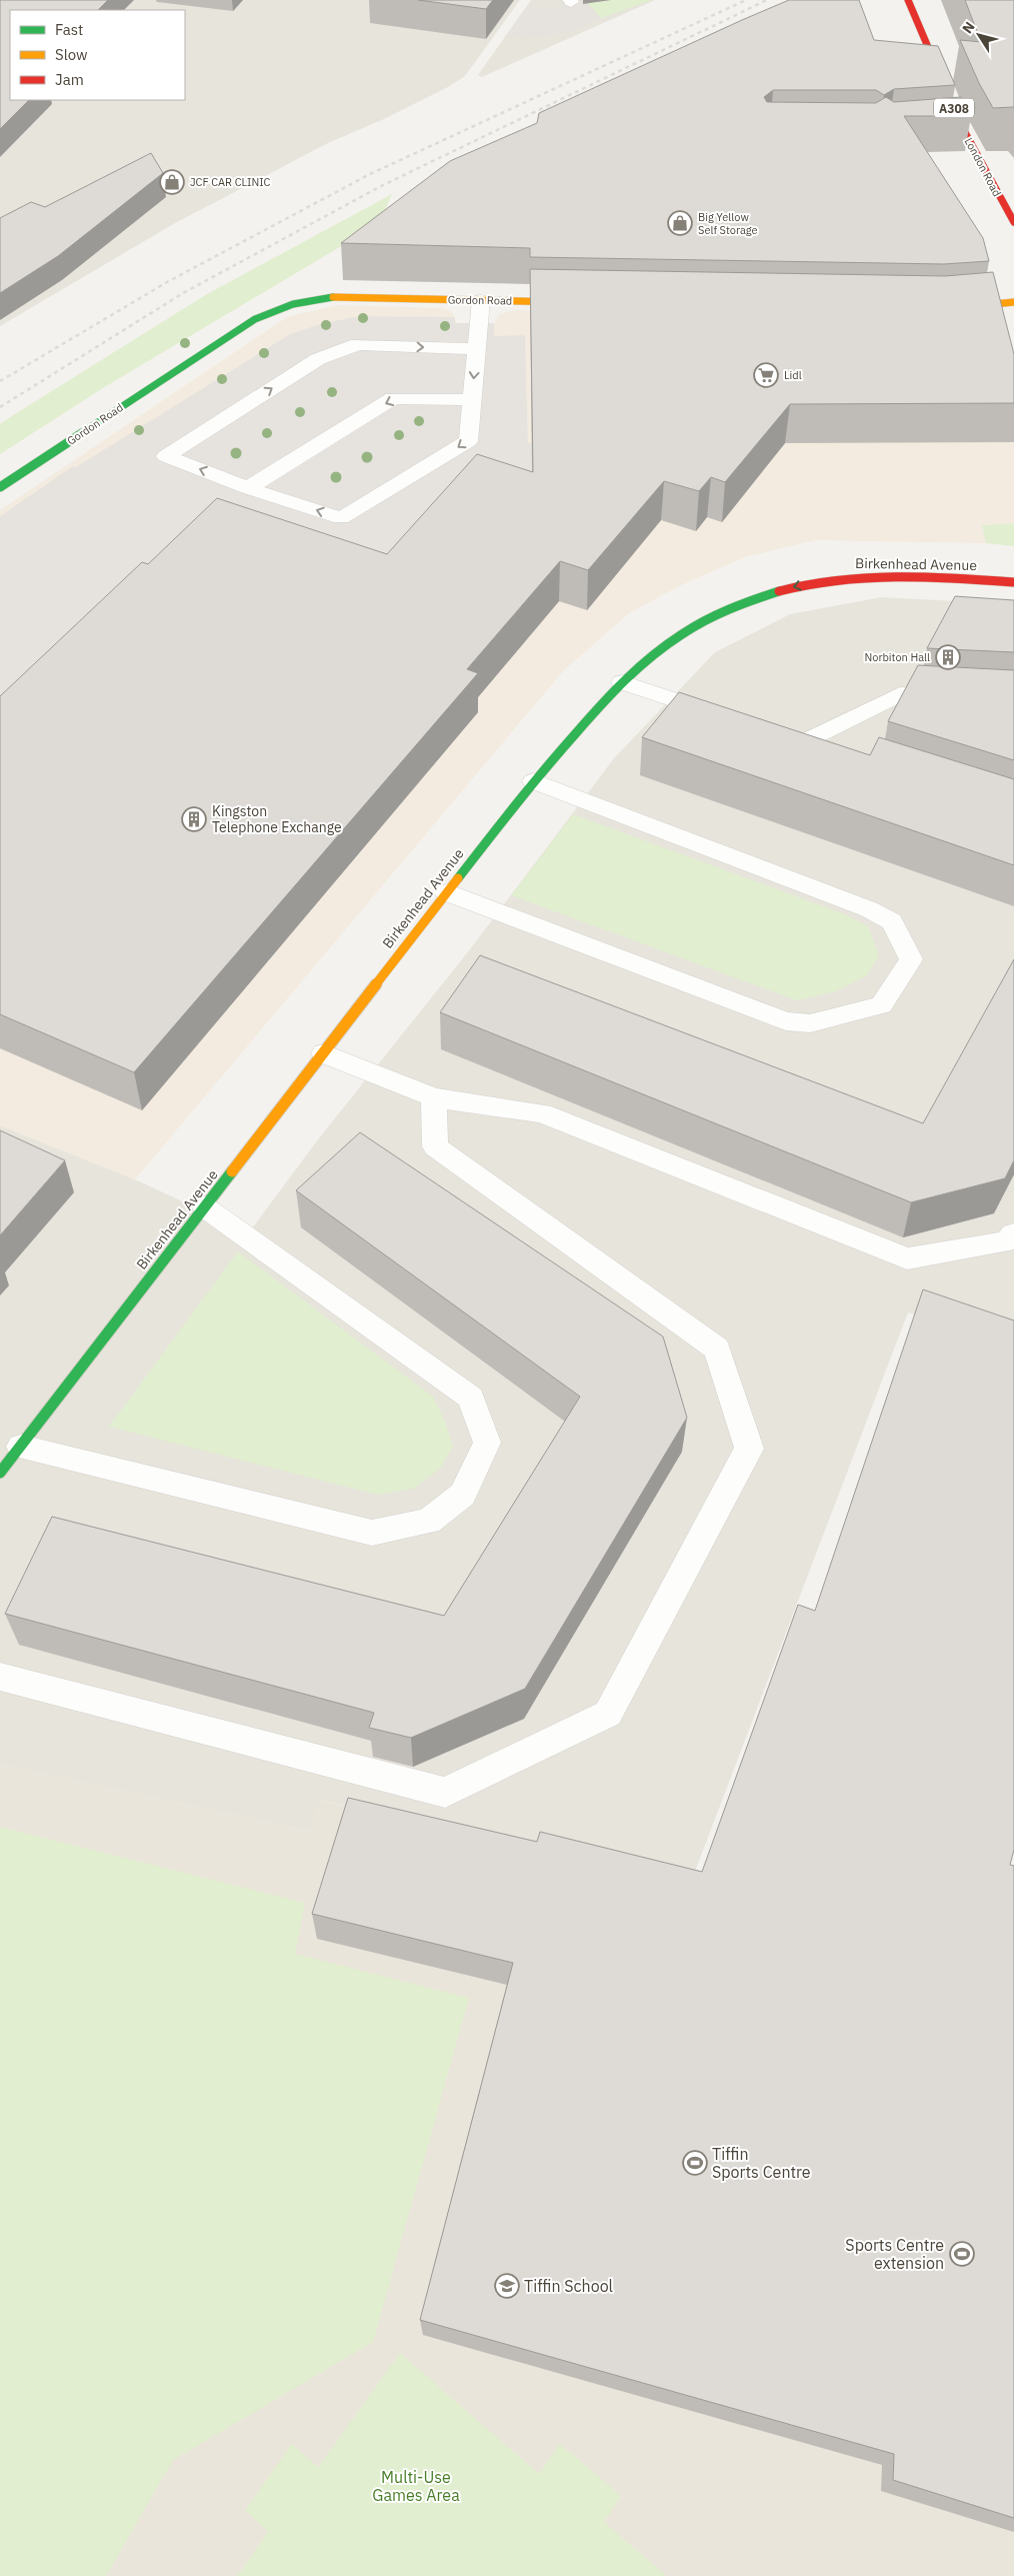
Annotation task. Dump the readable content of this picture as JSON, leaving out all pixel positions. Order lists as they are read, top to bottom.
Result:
{
  "streets": {
    "street": [
      "A308",
      "London Road",
      "Gordon Road",
      "Birkenhead Avenue"
    ]
  },
  "parks": ["Multi-Use Games Area"],
  "places": {
    "shop": ["JCF CAR CLINIC", "Big Yellow Self Storage"],
    "supermarket": ["Lidl"],
    "building": ["Norbiton Hall", "Kingston Telephone Exchange"],
    "sports": ["Tiffin Sports Centre", "Sports Centre extension"],
    "school or university": ["Tiffin School"]
  },
  "legend": ["Fast", "Slow", "Jam"],
  "north": "top left"
}
